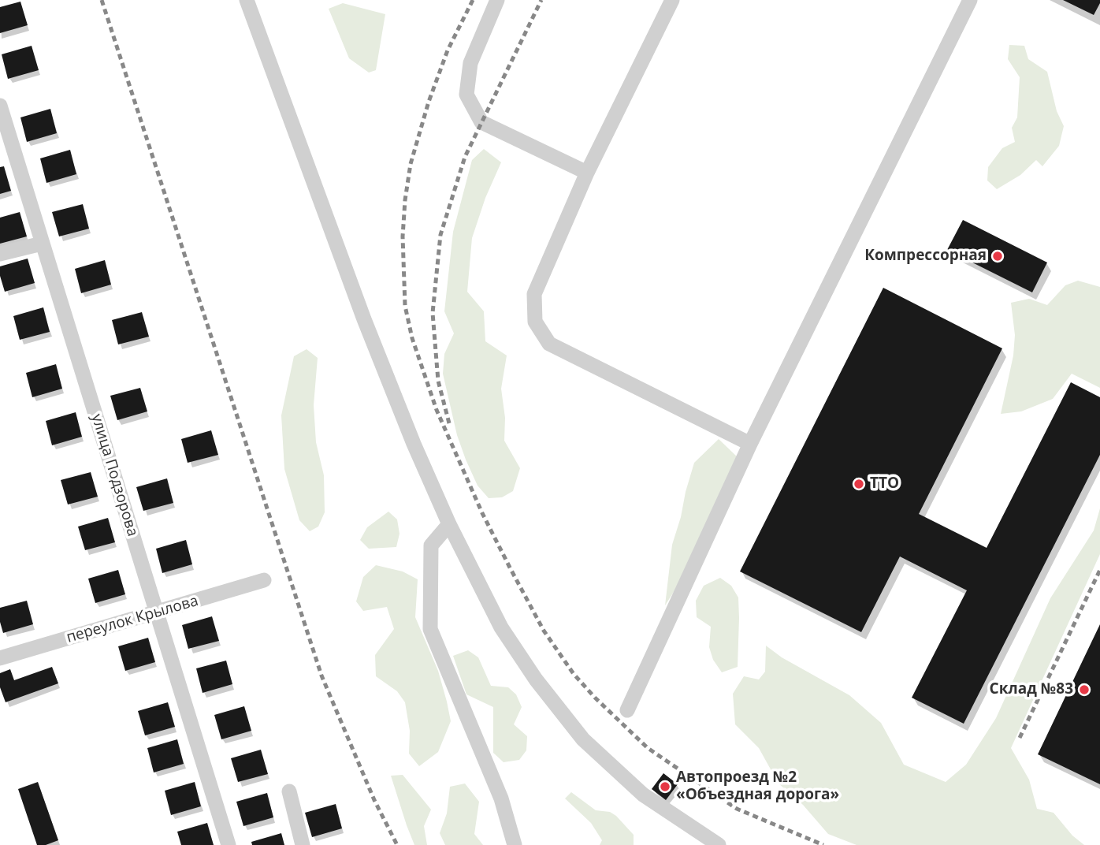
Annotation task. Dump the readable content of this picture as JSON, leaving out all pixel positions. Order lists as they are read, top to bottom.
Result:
{
  "streets": {
    "street": ["улица Подзорова", "переулок Крылова"]
  },
  "crossings": [
    ["улица Подзорова", "переулок Крылова"]
  ],
  "places": [
    "Компрессорная",
    "ТТО",
    "Склад №83",
    "Автопроезд №2 «Объездная дорога»"
  ]
}
